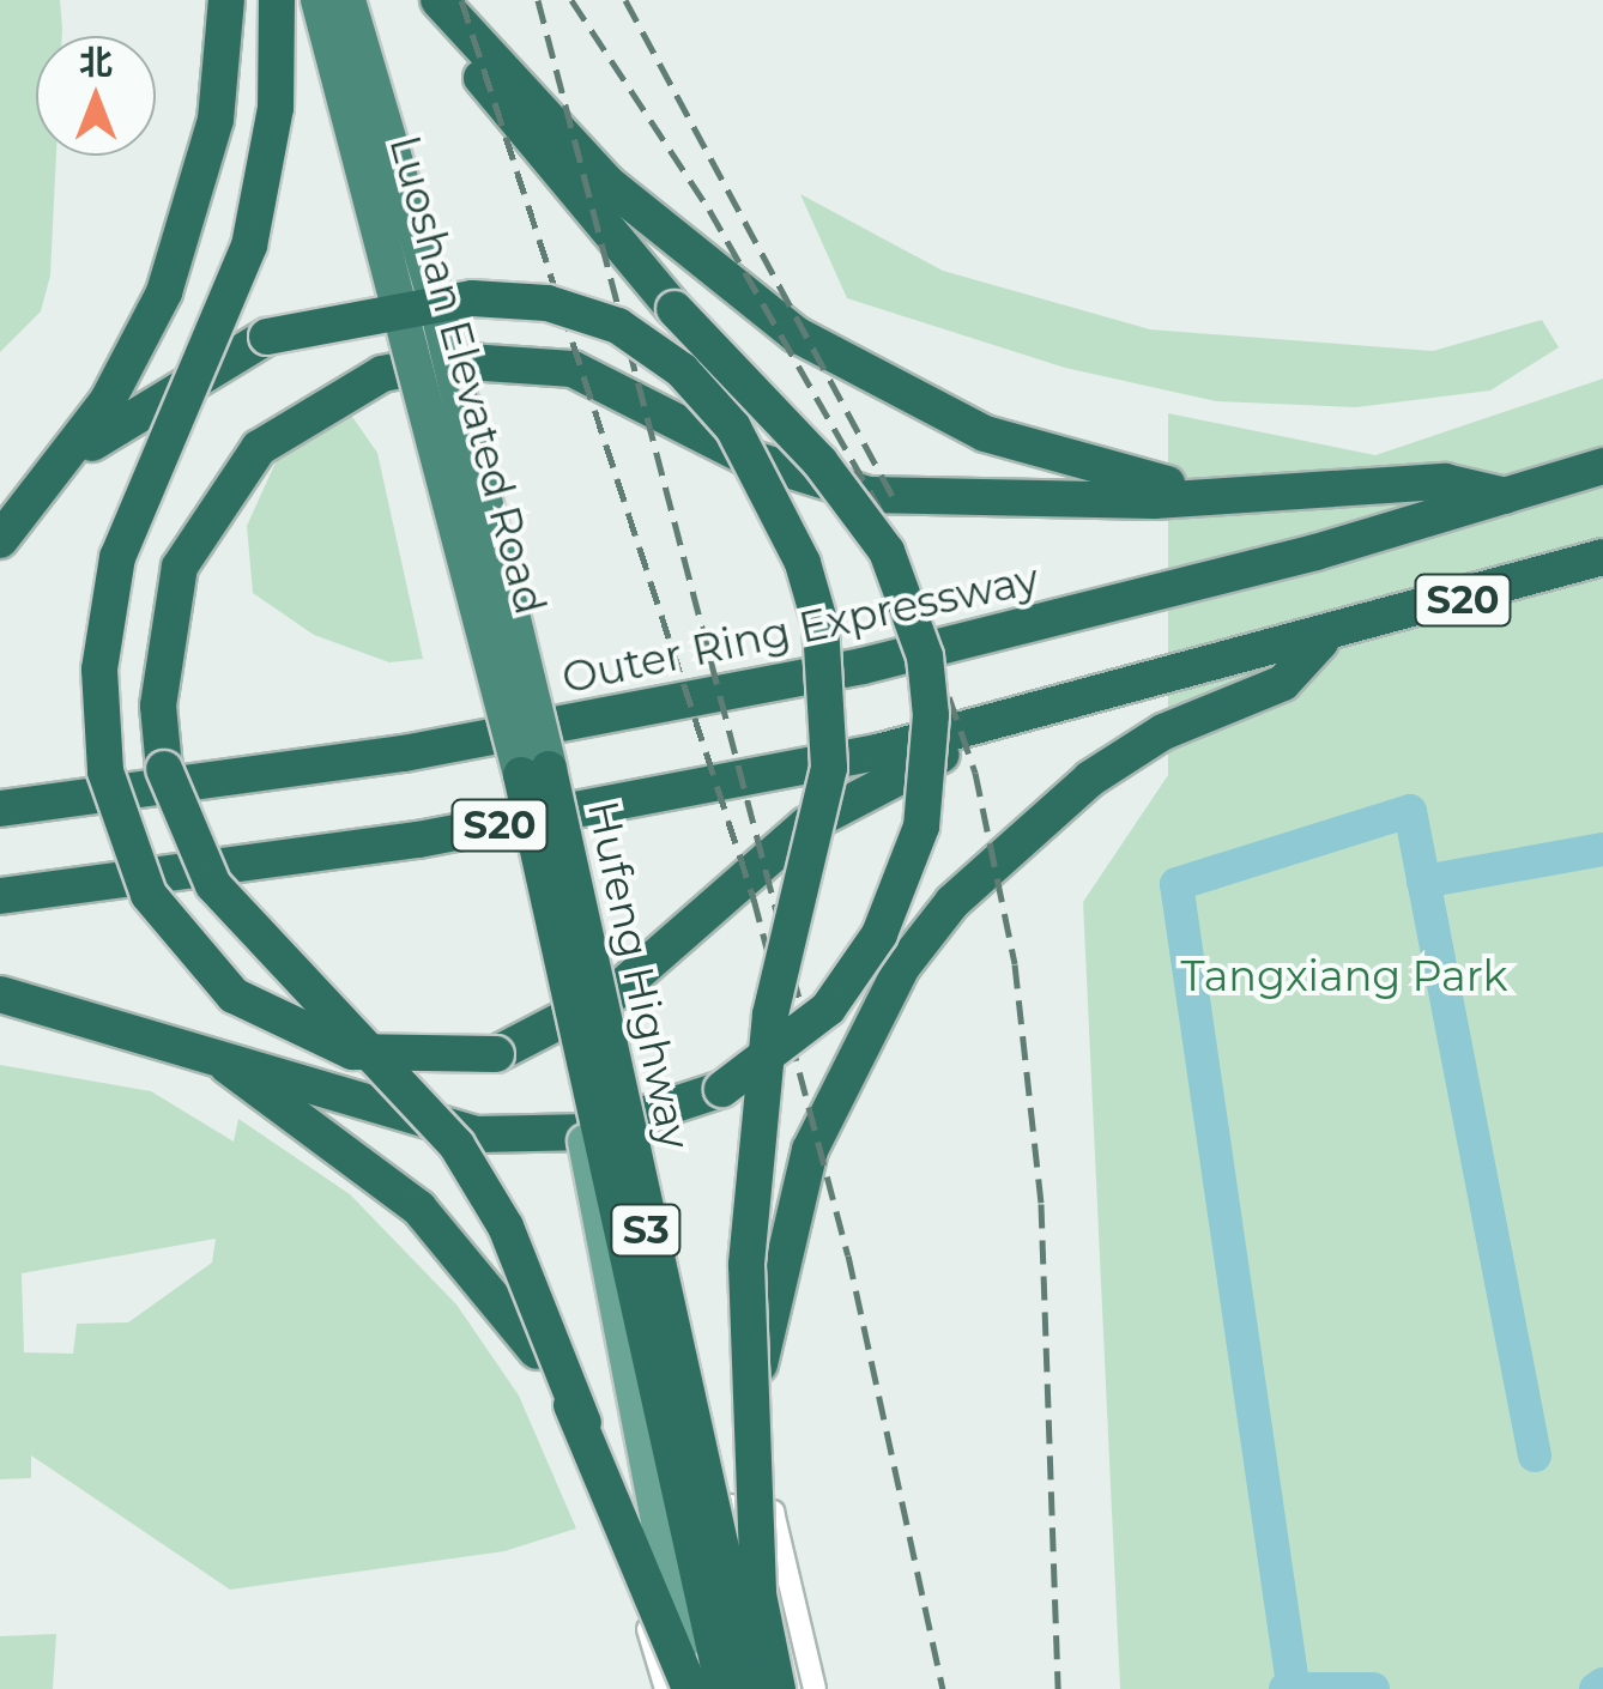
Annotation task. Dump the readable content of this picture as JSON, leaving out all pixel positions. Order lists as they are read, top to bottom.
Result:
{
  "streets": {
    "highway": [
      "Luoshan Elevated Road",
      "S20",
      "Outer Ring Expressway",
      "Hufeng Highway",
      "S3"
    ]
  },
  "crossings": [
    ["Luoshan Elevated Road", "Hufeng Highway"]
  ],
  "parks": ["Tangxiang Park"],
  "north": "top"
}
